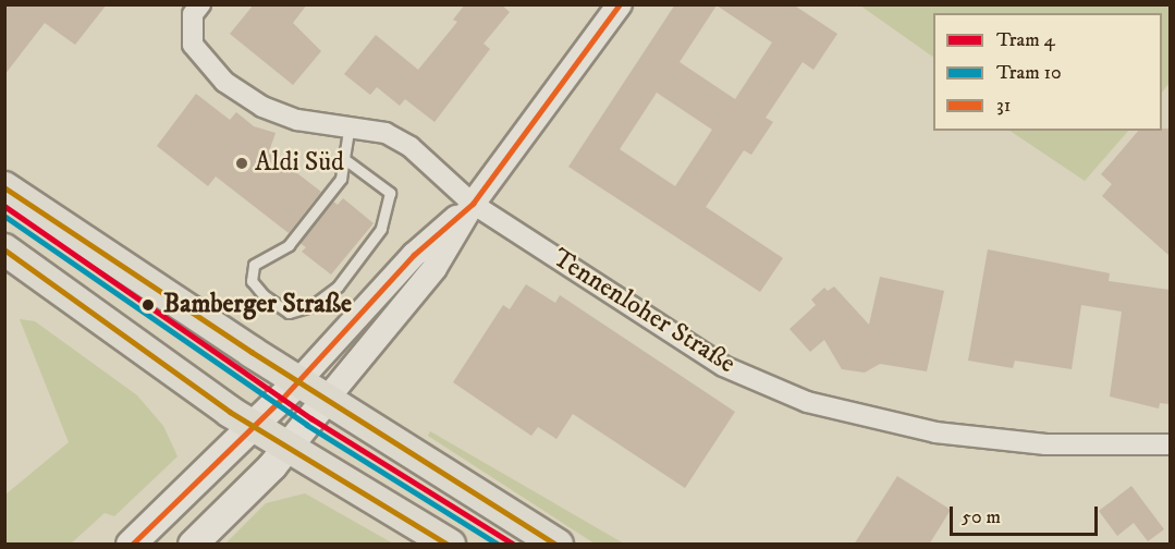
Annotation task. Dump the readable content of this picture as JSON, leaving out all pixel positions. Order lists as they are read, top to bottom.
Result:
{
  "streets": {
    "street": ["Tennenloher Straße"]
  },
  "places": ["Aldi Süd", "Bamberger Straße"],
  "lines": ["transit line 31", "tram line 4", "tram line 10"],
  "legend": ["Tram 4", "Tram 10", "31"],
  "scale_bar": "50 m"
}
